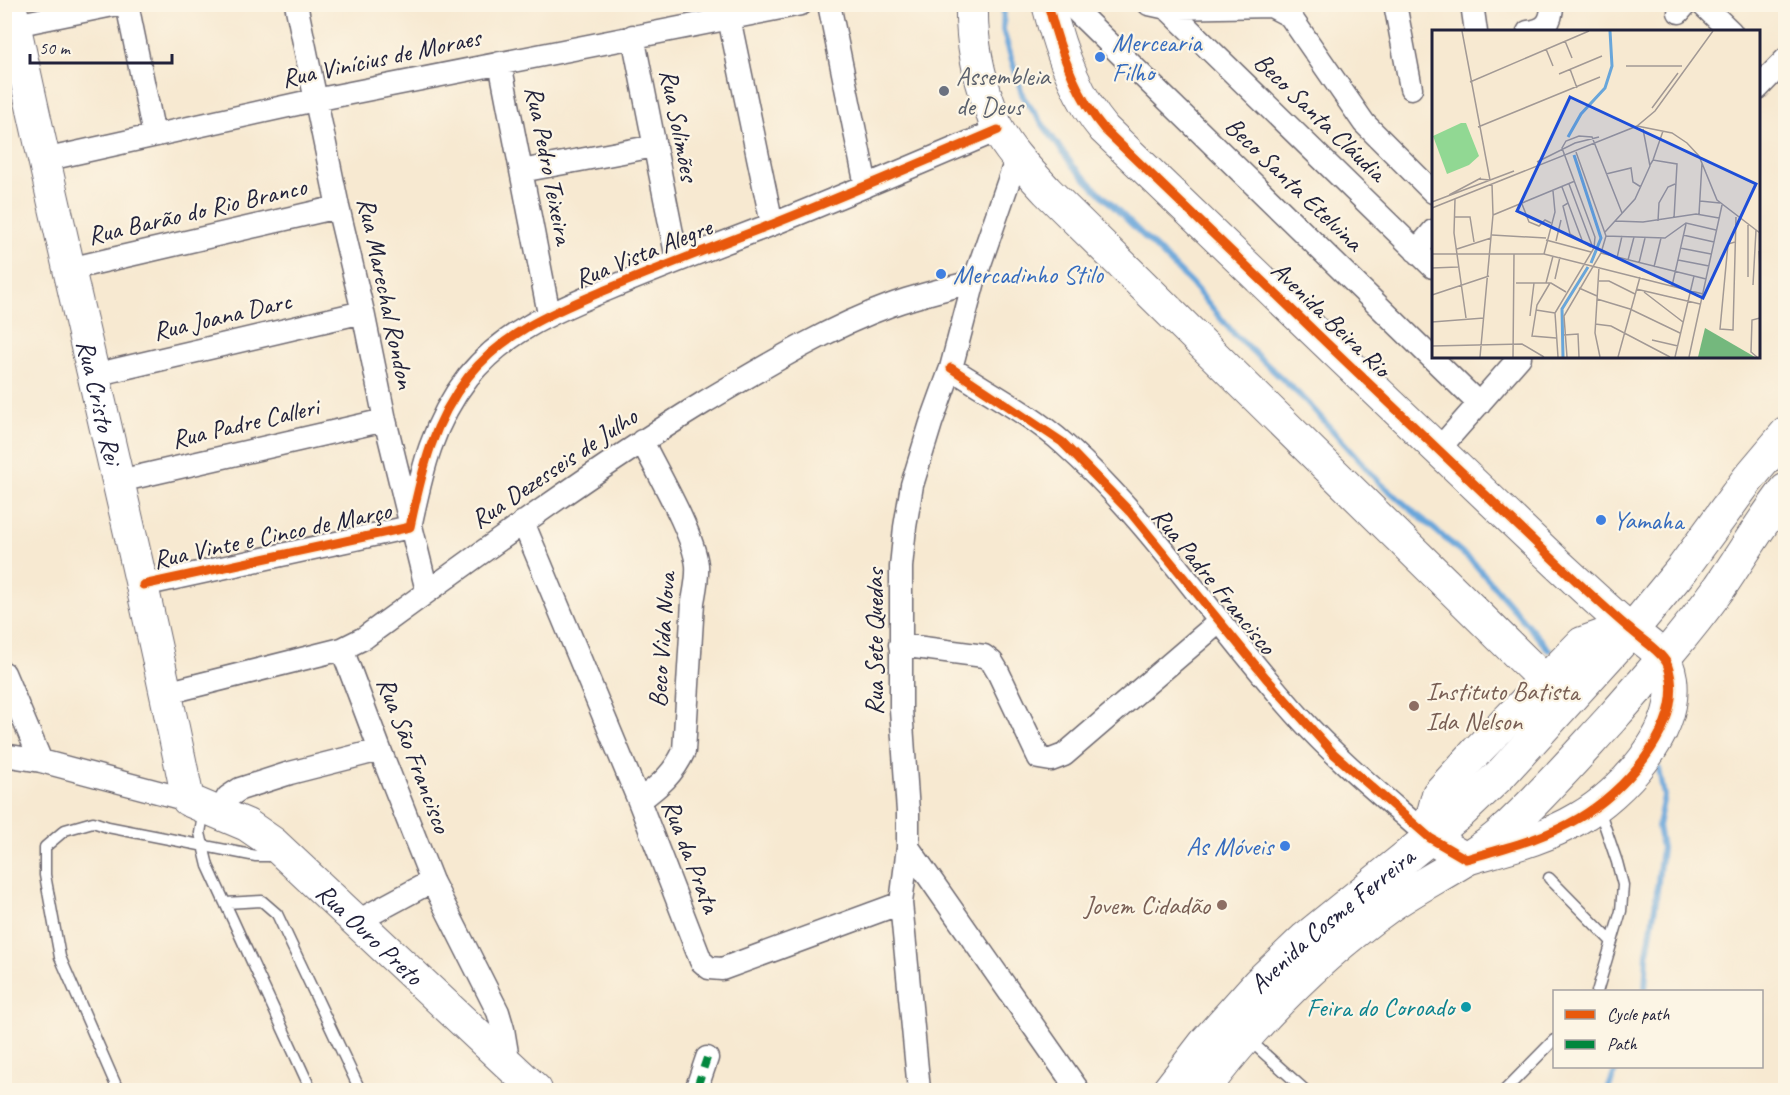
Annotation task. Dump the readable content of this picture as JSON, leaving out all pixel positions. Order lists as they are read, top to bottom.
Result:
{
  "streets": {
    "main road": ["Avenida Cosme Ferreira"],
    "street": [
      "Rua Vinícius de Moraes",
      "Beco Santa Cláudia",
      "Rua Solimões",
      "Rua Pedro Teixeira",
      "Beco Santa Etelvina",
      "Rua Barão do Rio Branco",
      "Rua Vista Alegre",
      "Rua Marechal Rondon",
      "Rua Joana Darc",
      "Avenida Beira Rio",
      "Rua Cristo Rei",
      "Rua Padre Calleri",
      "Rua Dezesseis de Julho",
      "Rua Vinte e Cinco de Março",
      "Rua Padre Francisco",
      "Beco Vida Nova",
      "Rua Sete Quedas",
      "Rua São Francisco",
      "Rua da Prata",
      "Rua Ouro Preto"
    ]
  },
  "crossings": [
    ["Rua Vinícius de Moraes", "Rua Solimões"],
    ["Rua Vinícius de Moraes", "Rua Pedro Teixeira"],
    ["Rua Vinícius de Moraes", "Rua Marechal Rondon"],
    ["Rua Vinícius de Moraes", "Rua Cristo Rei"],
    ["Rua Solimões", "Rua Vista Alegre"],
    ["Rua Pedro Teixeira", "Rua Vista Alegre"],
    ["Rua Barão do Rio Branco", "Rua Marechal Rondon"],
    ["Rua Barão do Rio Branco", "Rua Cristo Rei"],
    ["Rua Vista Alegre", "Rua Marechal Rondon"],
    ["Rua Vista Alegre", "Rua Vinte e Cinco de Março"],
    ["Rua Marechal Rondon", "Rua Joana Darc"],
    ["Rua Marechal Rondon", "Rua Padre Calleri"],
    ["Rua Marechal Rondon", "Rua Dezesseis de Julho"],
    ["Rua Marechal Rondon", "Rua Vinte e Cinco de Março"],
    ["Rua Joana Darc", "Rua Cristo Rei"],
    ["Avenida Beira Rio", "Avenida Cosme Ferreira"],
    ["Rua Cristo Rei", "Rua Padre Calleri"],
    ["Rua Cristo Rei", "Rua Dezesseis de Julho"],
    ["Rua Cristo Rei", "Rua Vinte e Cinco de Março"],
    ["Rua Cristo Rei", "Rua Ouro Preto"],
    ["Rua Dezesseis de Julho", "Beco Vida Nova"],
    ["Rua Dezesseis de Julho", "Rua Sete Quedas"],
    ["Rua Dezesseis de Julho", "Rua São Francisco"],
    ["Rua Dezesseis de Julho", "Rua da Prata"],
    ["Rua Padre Francisco", "Rua Sete Quedas"],
    ["Rua Padre Francisco", "Avenida Cosme Ferreira"],
    ["Beco Vida Nova", "Rua da Prata"],
    ["Rua São Francisco", "Rua Ouro Preto"]
  ],
  "places": [
    "Mercearia Filho",
    "Assembleia de Deus",
    "Mercadinho Stilo",
    "Yamaha",
    "Instituto Batista Ida Nelson",
    "As Móveis",
    "Jovem Cidadão",
    "Feira do Coroado"
  ],
  "legend": ["Cycle path", "Path"],
  "scale_bar": "50 m"
}
